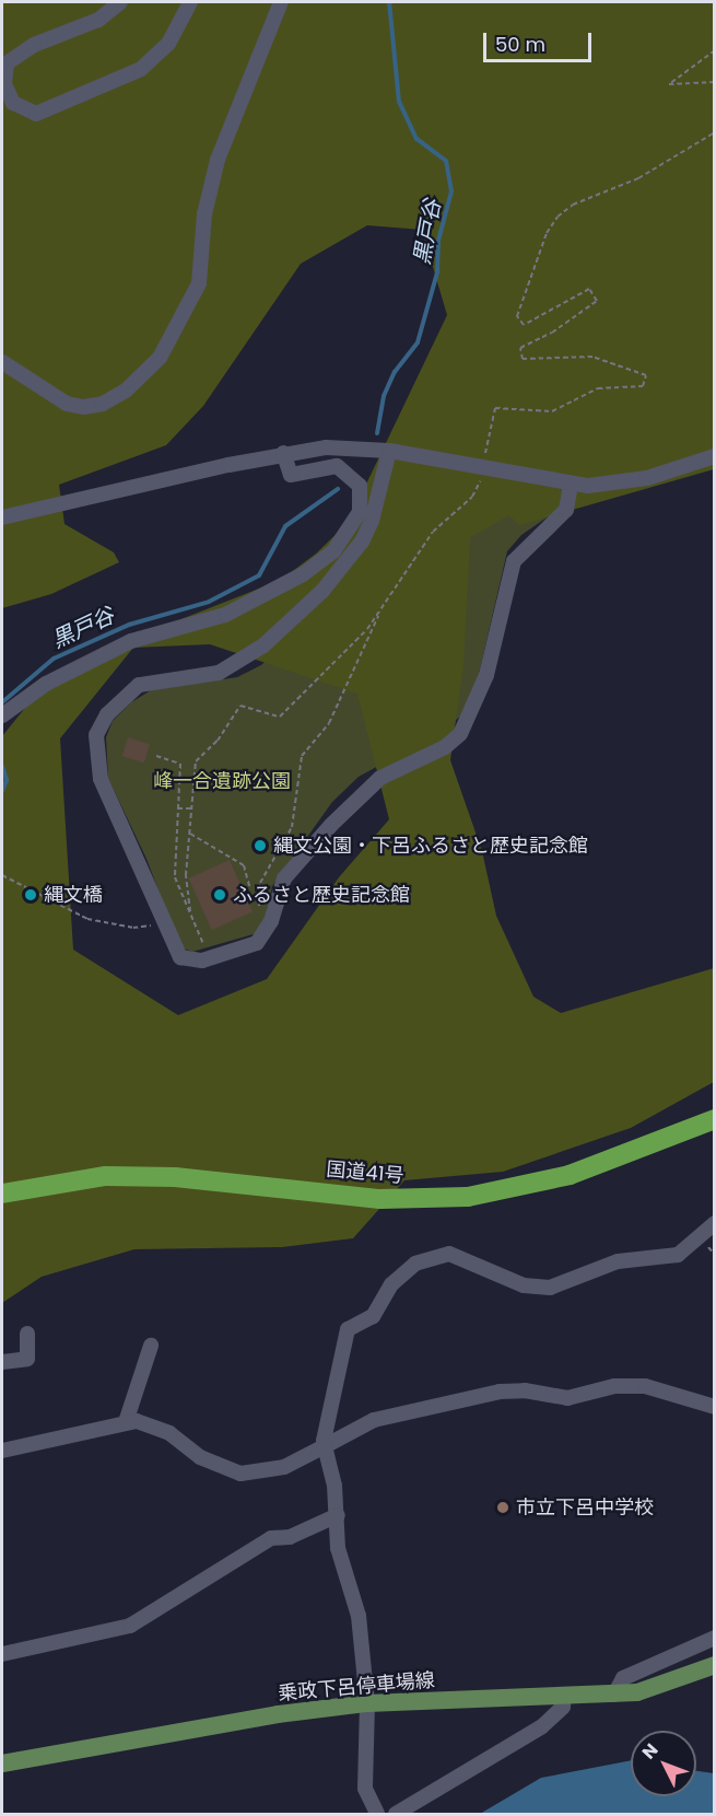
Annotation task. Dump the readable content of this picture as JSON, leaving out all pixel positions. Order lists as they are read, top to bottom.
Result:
{
  "streets": {
    "highway": ["国道41号"],
    "main road": ["乗政下呂停車場線"]
  },
  "water": ["黒戸谷"],
  "parks": ["峰一合遺跡公園"],
  "places": [
    "縄文公園・下呂ふるさと歴史記念館",
    "縄文橋",
    "ふるさと歴史記念館",
    "市立下呂中学校"
  ],
  "scale_bar": "50 m",
  "north": "top left"
}
